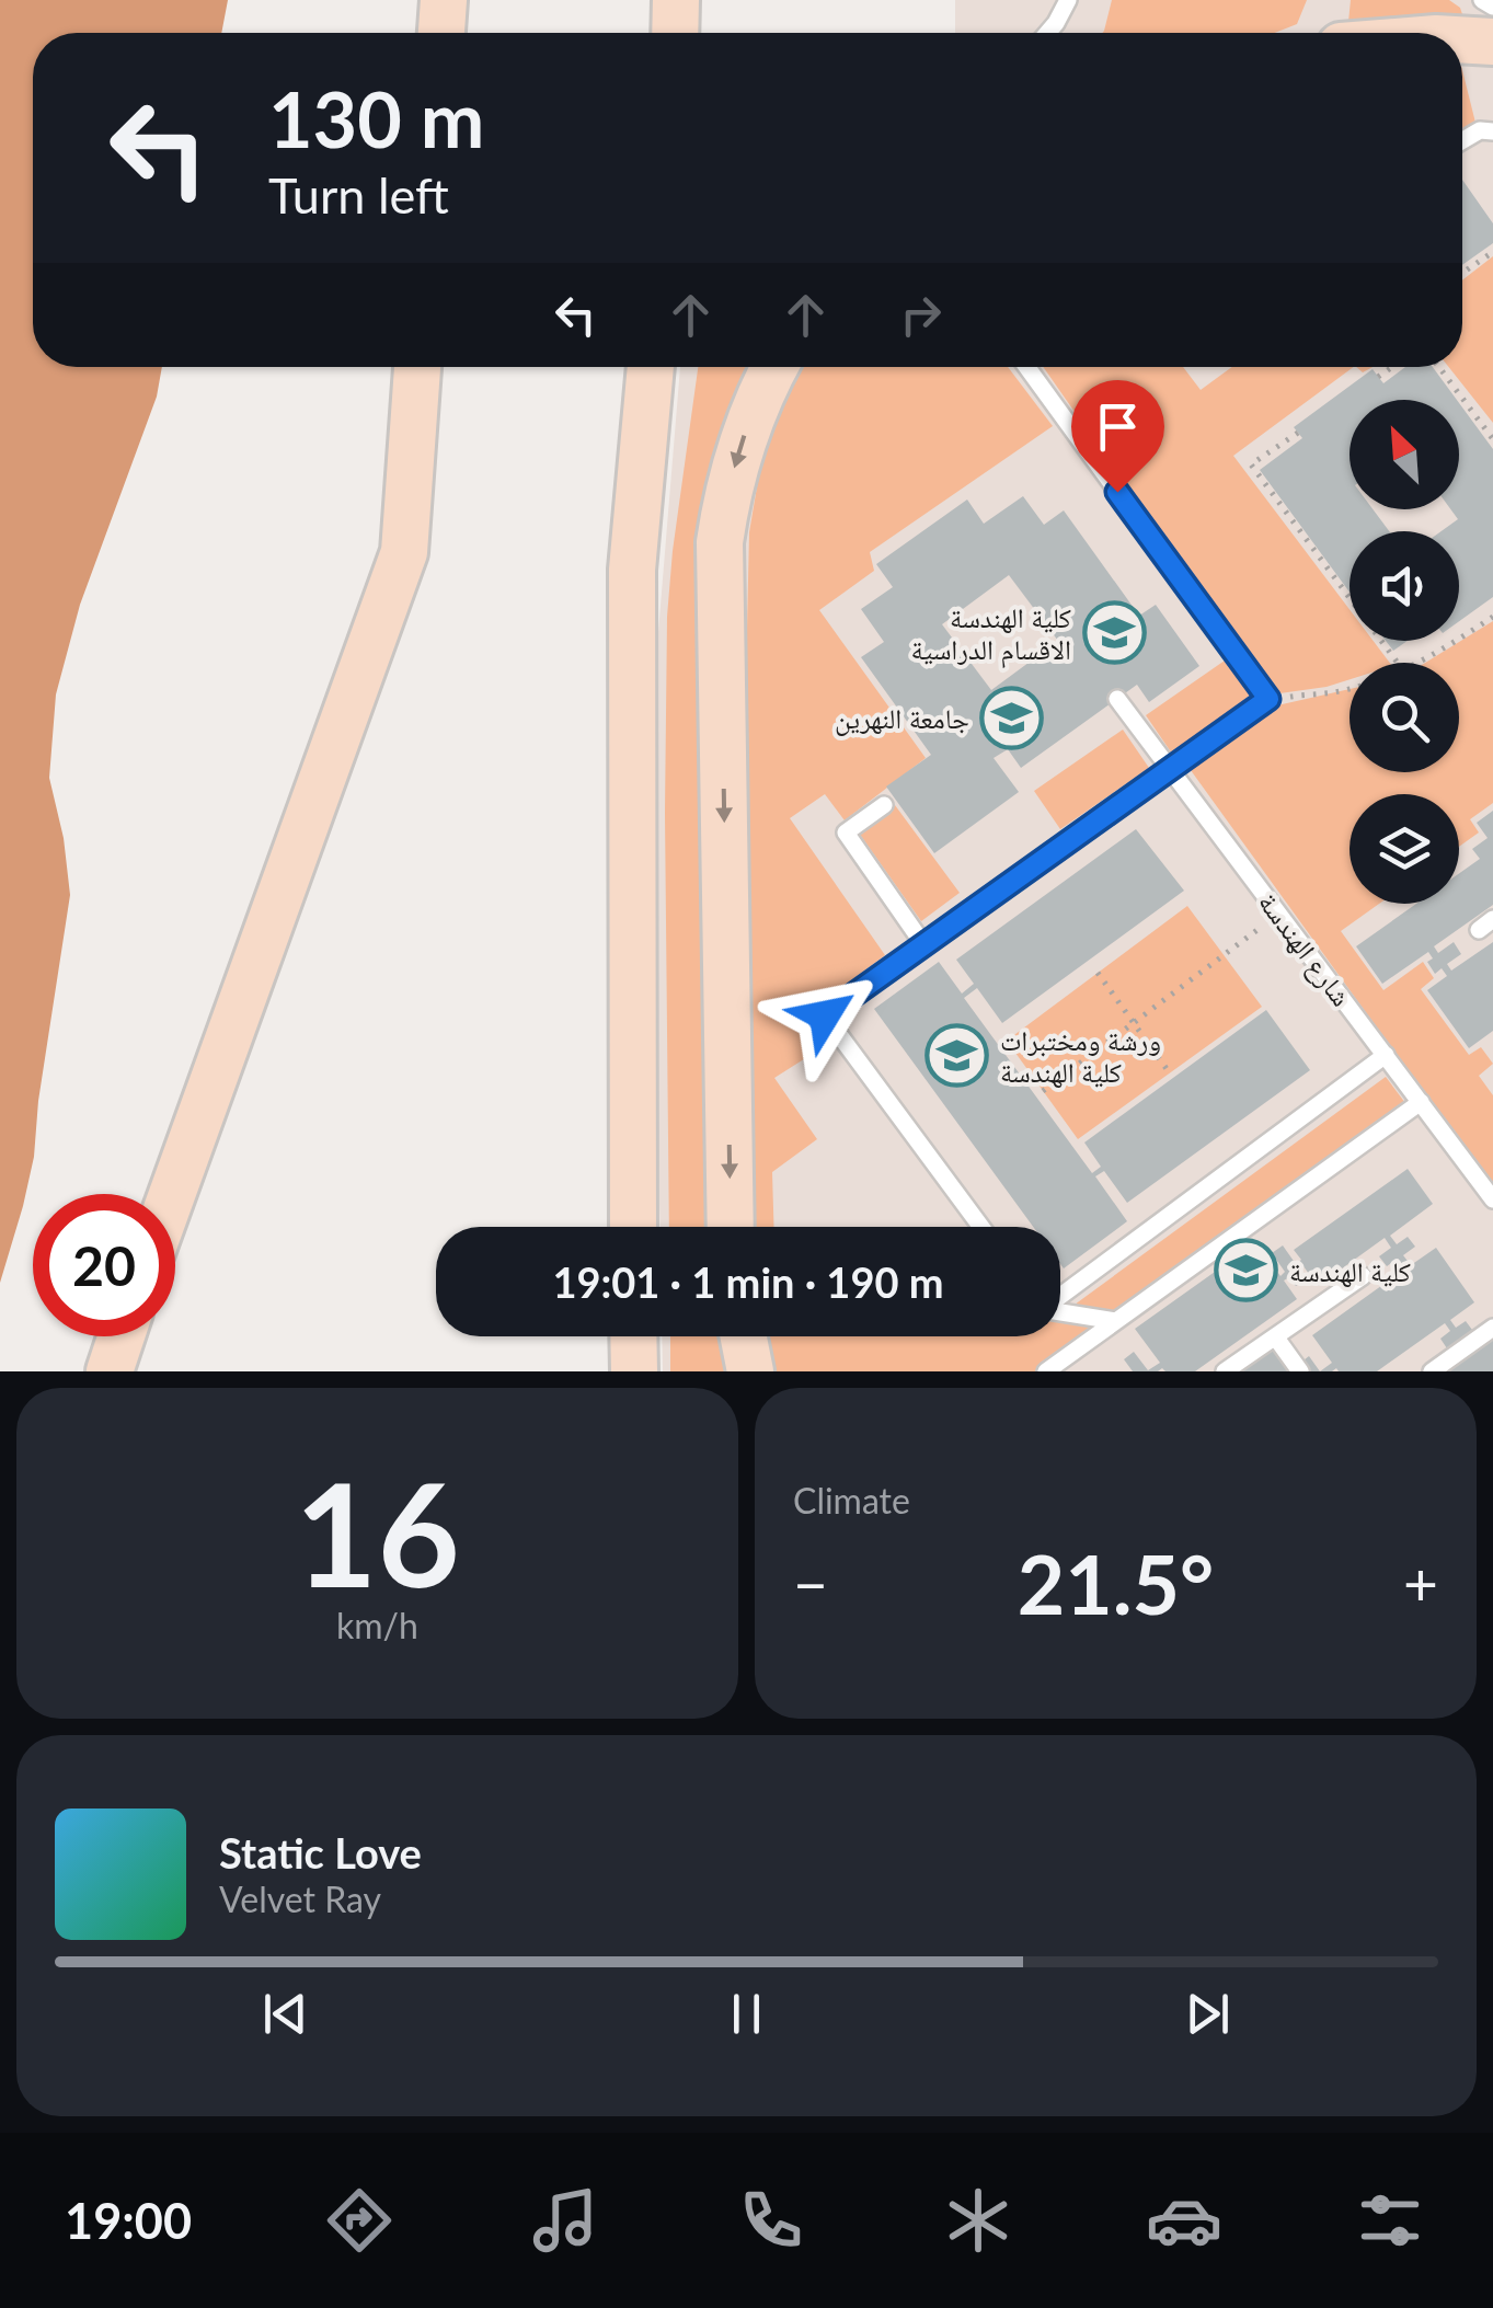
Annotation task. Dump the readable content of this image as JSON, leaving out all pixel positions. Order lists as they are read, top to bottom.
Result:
{
  "streets": {
    "lane": ["شارع الهندسة"]
  },
  "places": {
    "school or university": [
      "كلية الهندسة الاقسام الدراسية",
      "جامعة النهرين",
      "ورشة ومختبرات كلية الهندسة",
      "كلية الهندسة"
    ]
  },
  "north": "top left",
  "page": {
    "turn": ["130 m", "Turn left"],
    "limit": "20",
    "trip": "19:01 · 1 min · 190 m",
    "tile": [
      ["16", "km/h"],
      "Climate"
    ],
    "heat": ["−", "21.5°", "+"],
    "song": ["Static Love", "Velvet Ray"],
    "tabs": "19:00"
  }
}
